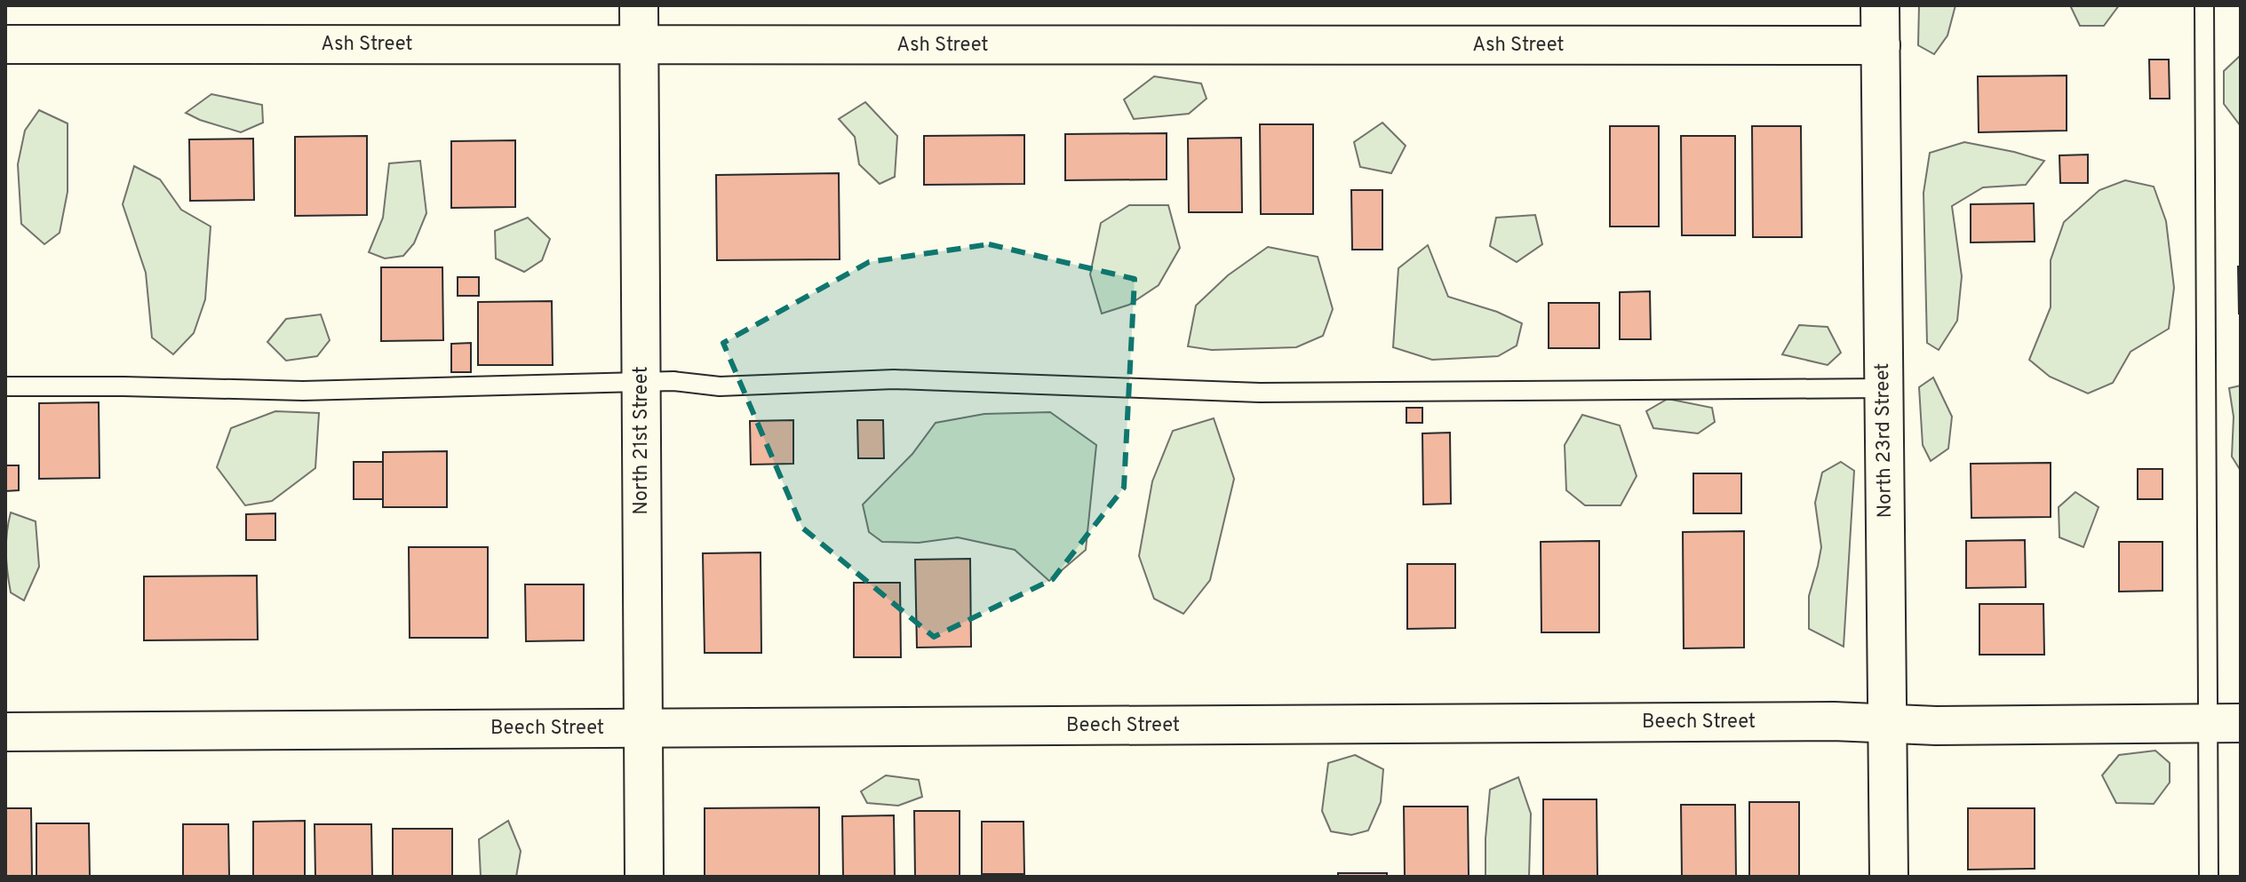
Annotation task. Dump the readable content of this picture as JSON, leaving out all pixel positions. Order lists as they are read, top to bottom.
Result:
{
  "streets": {
    "street": [
      "Ash Street",
      "North 21st Street",
      "North 23rd Street",
      "Beech Street"
    ]
  },
  "crossings": [
    ["Ash Street", "North 21st Street"],
    ["Ash Street", "North 23rd Street"],
    ["North 21st Street", "Beech Street"],
    ["North 23rd Street", "Beech Street"]
  ]
}
